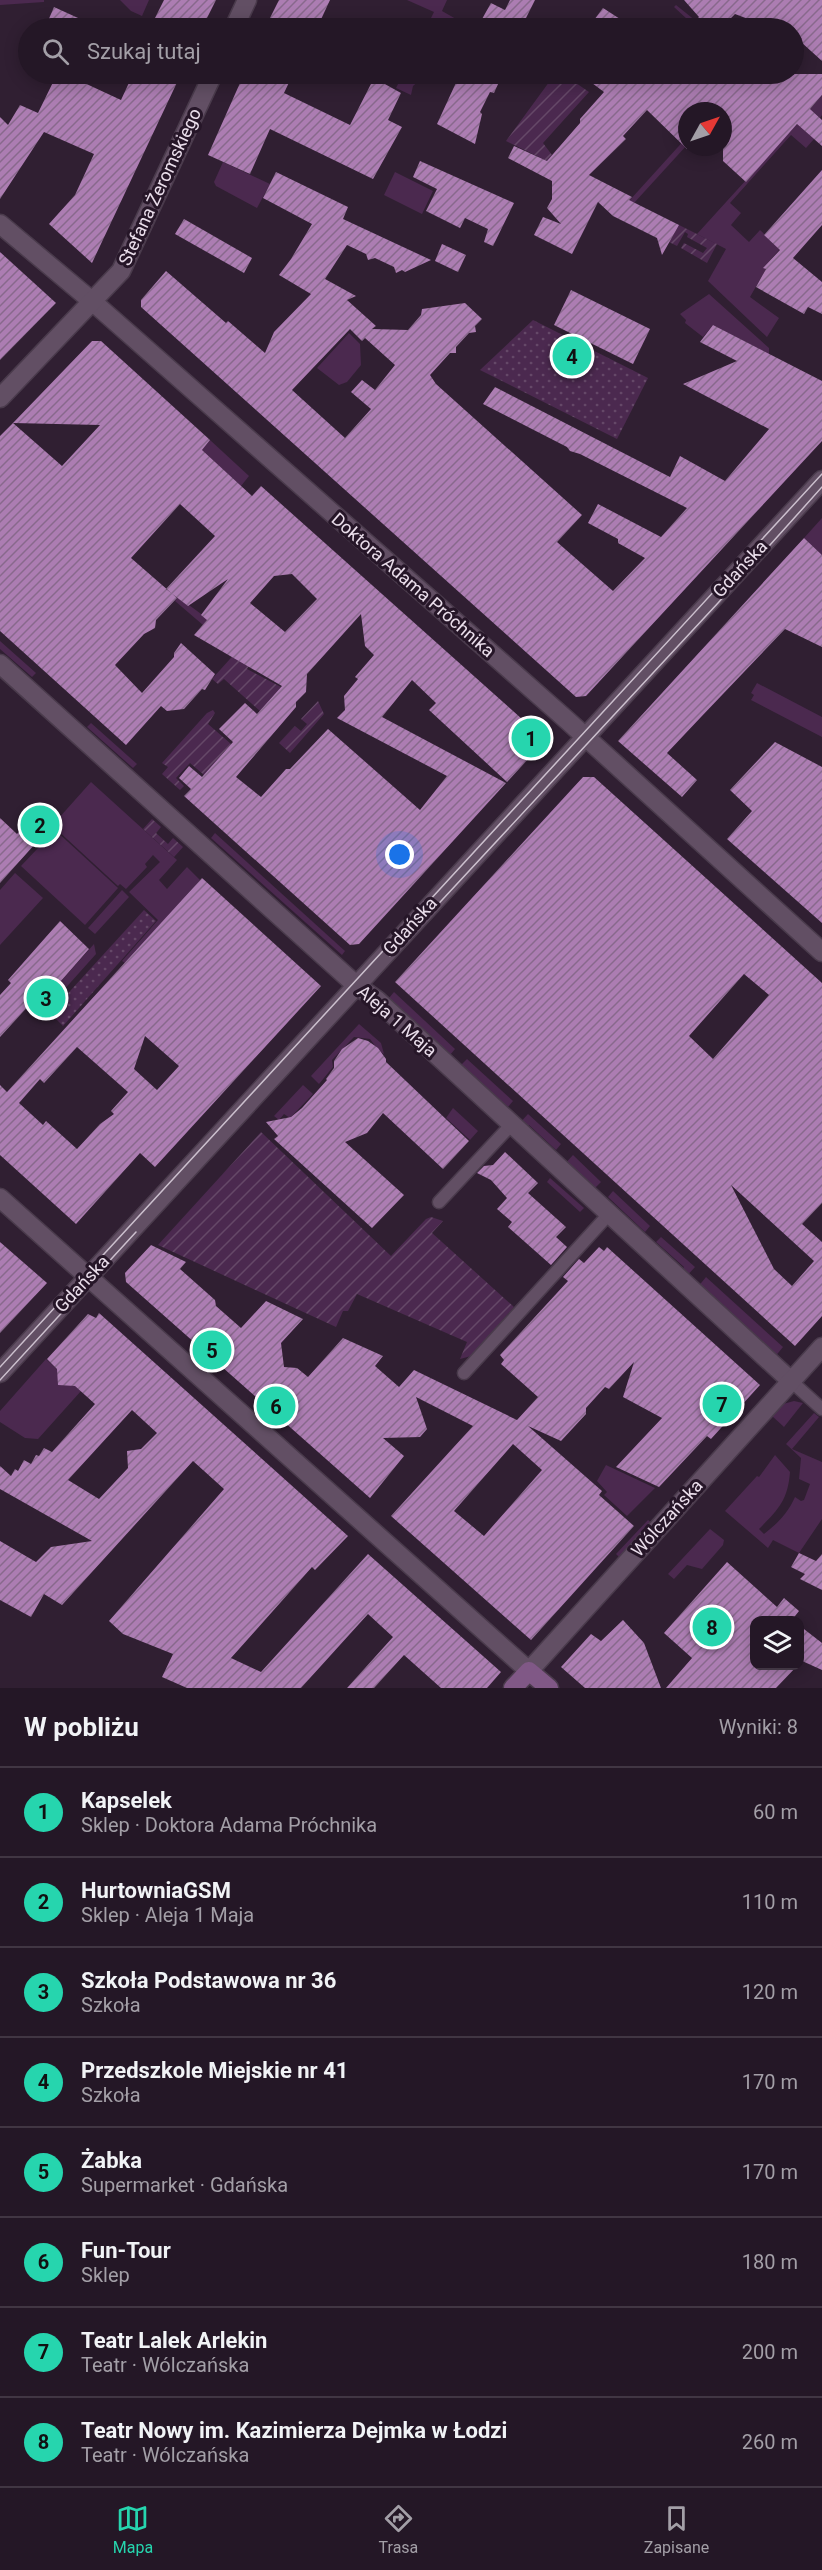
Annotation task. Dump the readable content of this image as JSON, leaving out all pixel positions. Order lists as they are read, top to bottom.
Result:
{
  "streets": {
    "main road": ["Wólczańska"],
    "street": [
      "Stefana Żeromskiego",
      "Gdańska",
      "Doktora Adama Próchnika",
      "Aleja 1 Maja"
    ]
  },
  "crossings": [
    ["Stefana Żeromskiego", "Doktora Adama Próchnika"],
    ["Gdańska", "Doktora Adama Próchnika"],
    ["Gdańska", "Aleja 1 Maja"],
    ["Aleja 1 Maja", "Wólczańska"]
  ],
  "north": "top right",
  "page": {
    "search": "Szukaj tutaj",
    "pins": [
      "4",
      "1",
      "2",
      "3",
      "5",
      "7",
      "6",
      "8"
    ],
    "heading": ["W pobliżu", "Wyniki: 8"],
    "list": [
      {
        "mark": "1",
        "name": "Kapselek",
        "note": "Sklep · Doktora Adama Próchnika",
        "value": "60 m"
      },
      {
        "mark": "2",
        "name": "HurtowniaGSM",
        "note": "Sklep · Aleja 1 Maja",
        "value": "110 m"
      },
      {
        "mark": "3",
        "name": "Szkoła Podstawowa nr 36",
        "note": "Szkoła",
        "value": "120 m"
      },
      {
        "mark": "4",
        "name": "Przedszkole Miejskie nr 41",
        "note": "Szkoła",
        "value": "170 m"
      },
      {
        "mark": "5",
        "name": "Żabka",
        "note": "Supermarket · Gdańska",
        "value": "170 m"
      },
      {
        "mark": "6",
        "name": "Fun-Tour",
        "note": "Sklep",
        "value": "180 m"
      },
      {
        "mark": "7",
        "name": "Teatr Lalek Arlekin",
        "note": "Teatr · Wólczańska",
        "value": "200 m"
      },
      {
        "mark": "8",
        "name": "Teatr Nowy im. Kazimierza Dejmka w Łodzi",
        "note": "Teatr · Wólczańska",
        "value": "260 m"
      }
    ],
    "nav": ["Mapa", "Trasa", "Zapisane"]
  }
}
